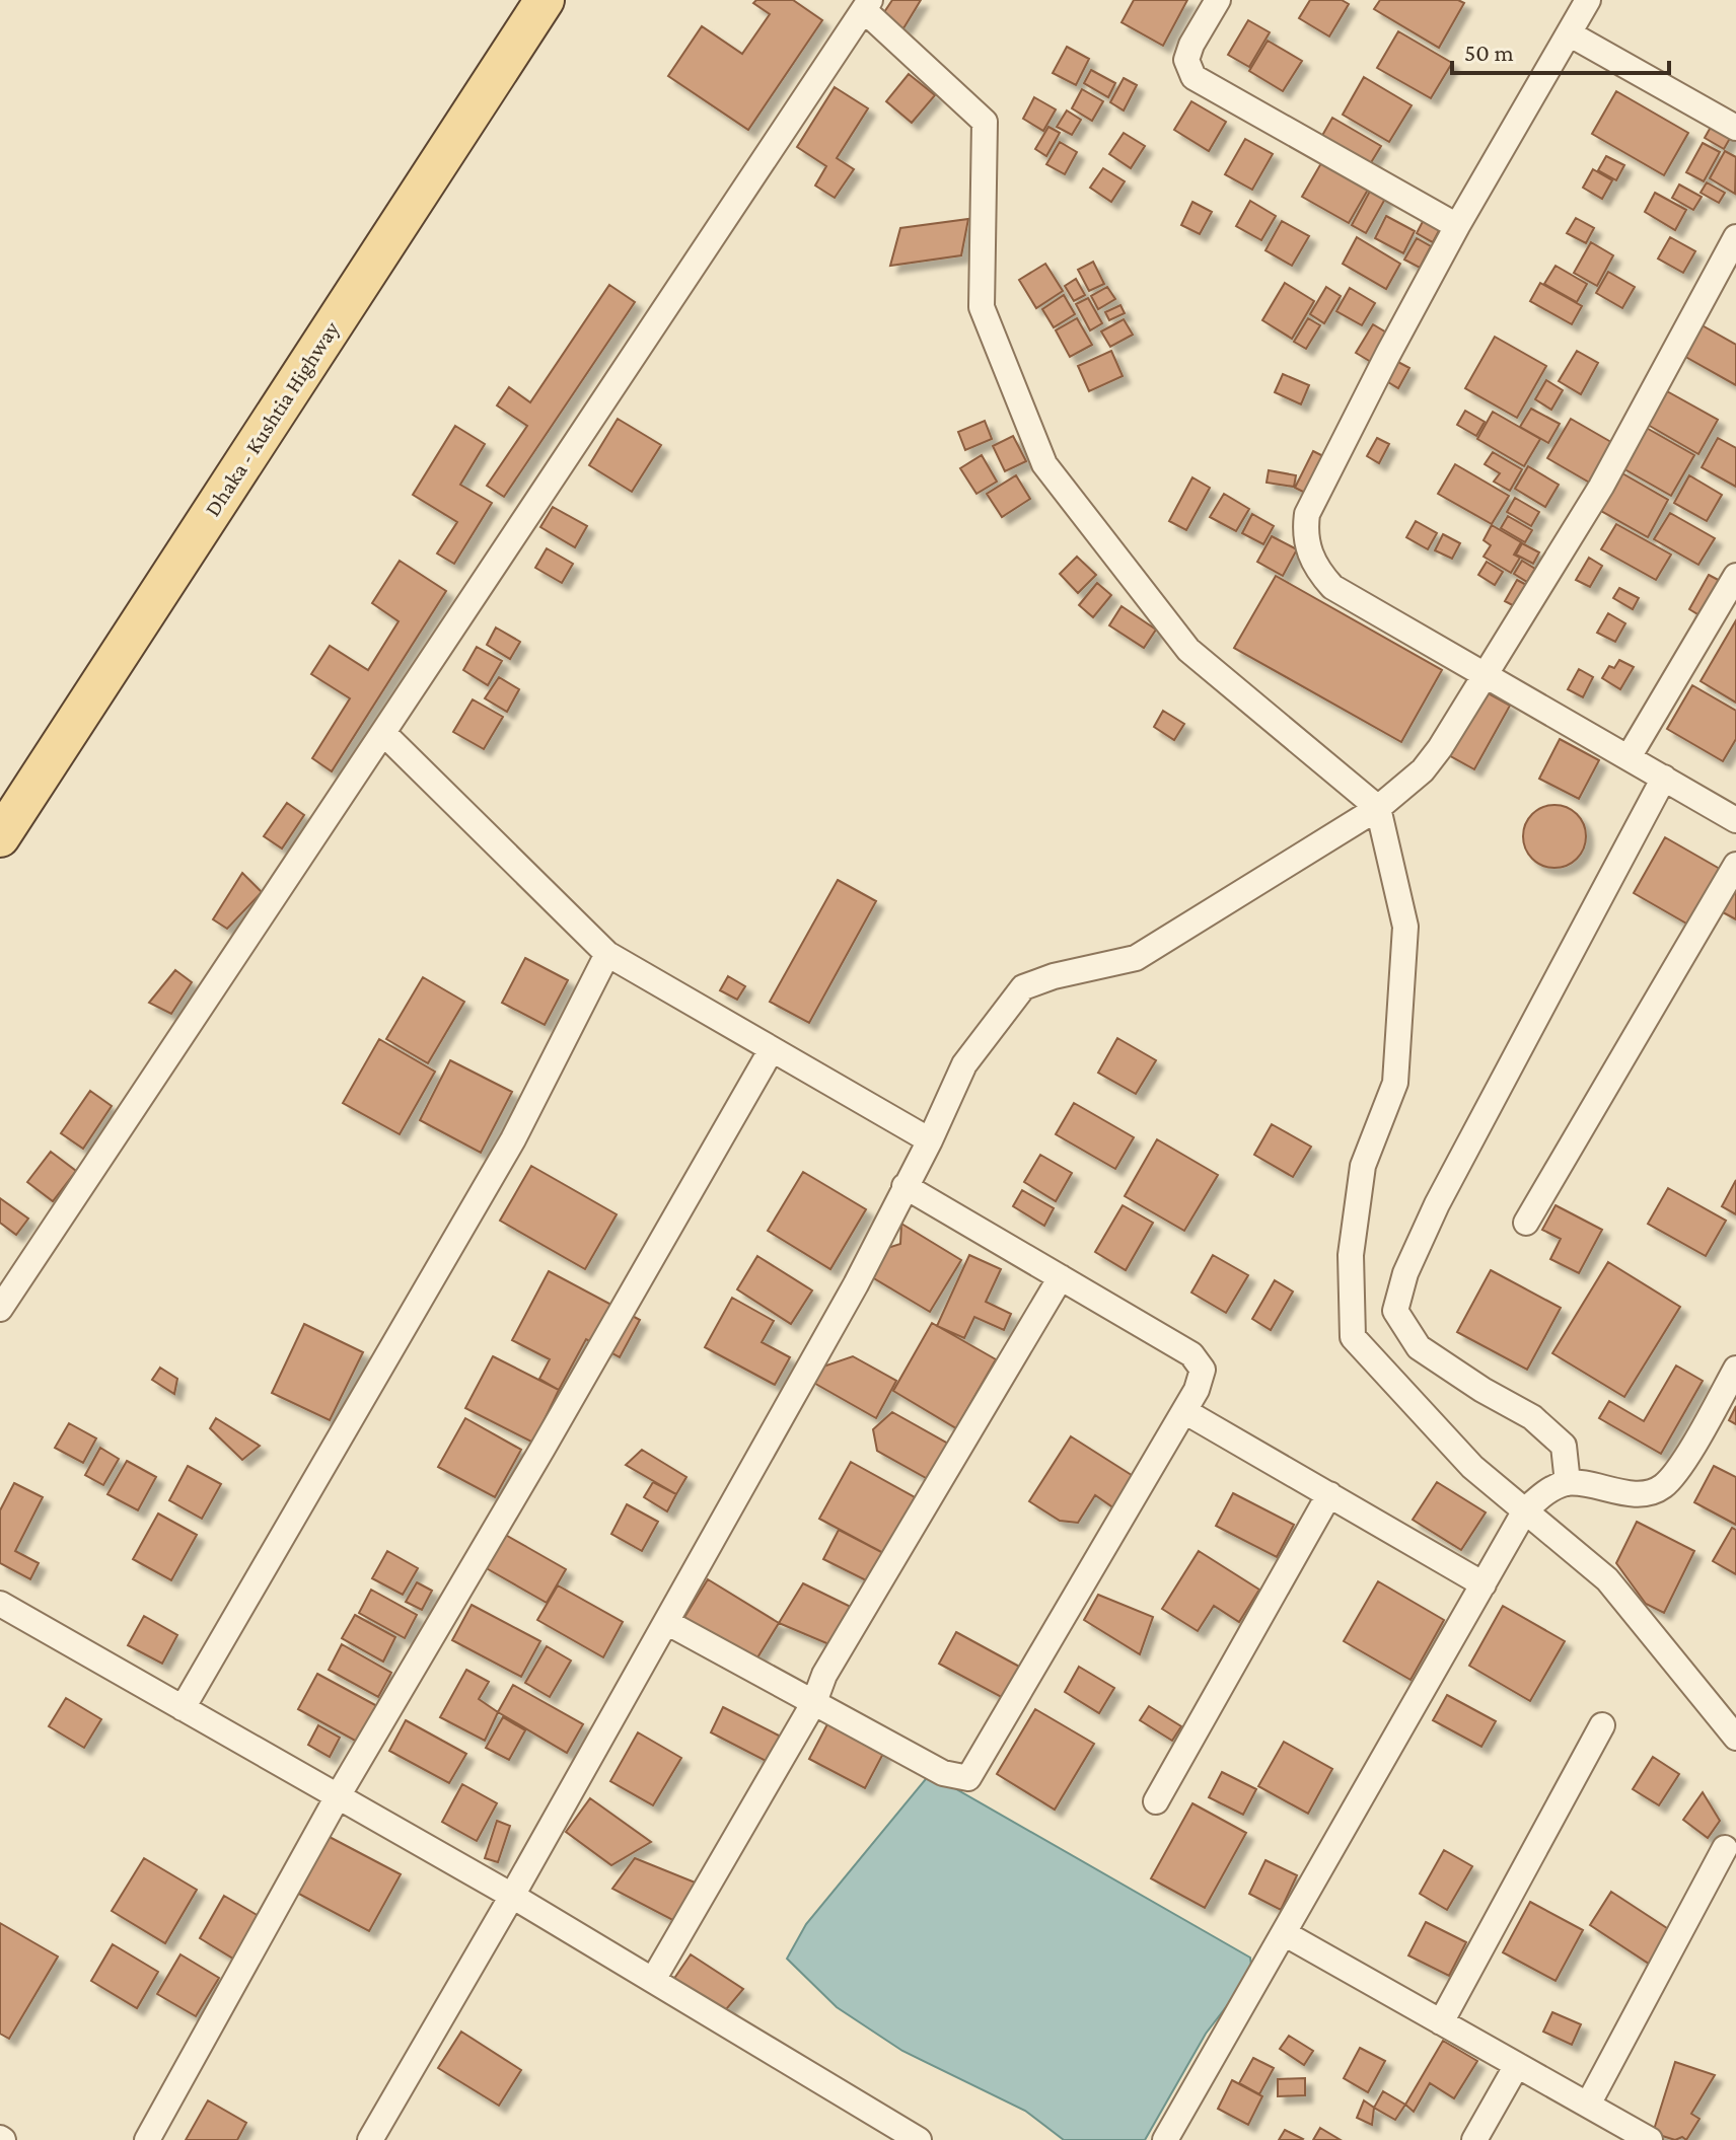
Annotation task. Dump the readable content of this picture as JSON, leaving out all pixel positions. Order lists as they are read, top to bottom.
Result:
{
  "streets": {
    "main road": ["Dhaka - Kushtia Highway"]
  },
  "scale_bar": "50 m"
}
